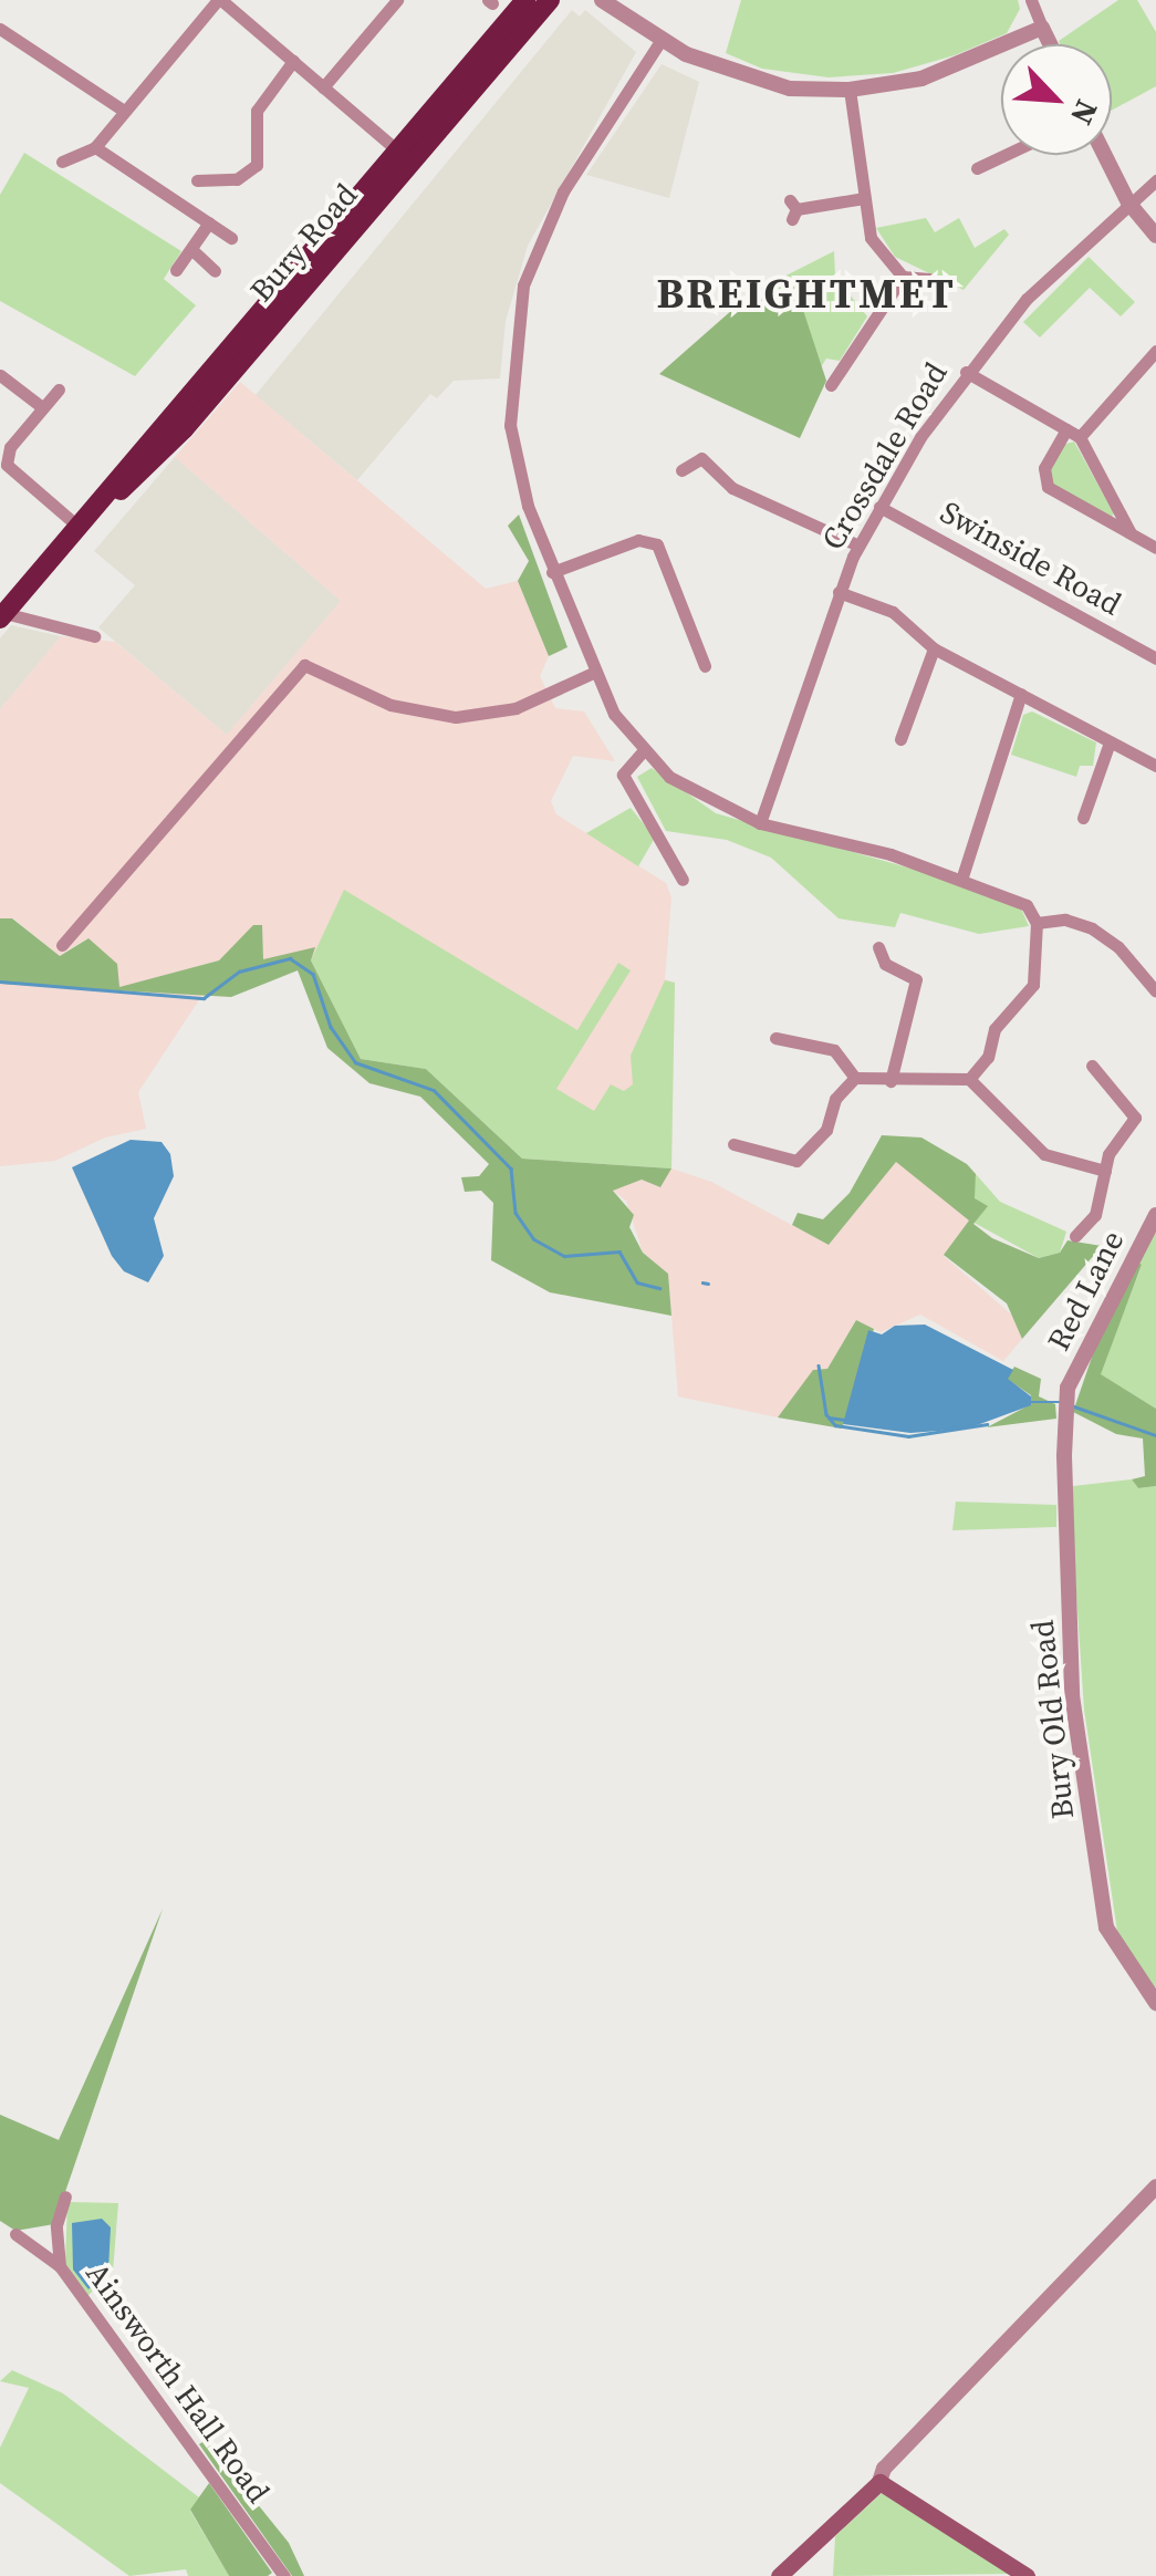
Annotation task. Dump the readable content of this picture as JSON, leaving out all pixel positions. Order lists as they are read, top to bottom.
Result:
{
  "streets": {
    "highway": ["Bury Road"],
    "street": [
      "Crossdale Road",
      "Swinside Road",
      "Red Lane",
      "Bury Old Road",
      "Ainsworth Hall Road"
    ]
  },
  "crossings": [
    ["Crossdale Road", "Swinside Road"],
    ["Red Lane", "Bury Old Road"]
  ],
  "districts": ["BREIGHTMET"],
  "north": "bottom right"
}
